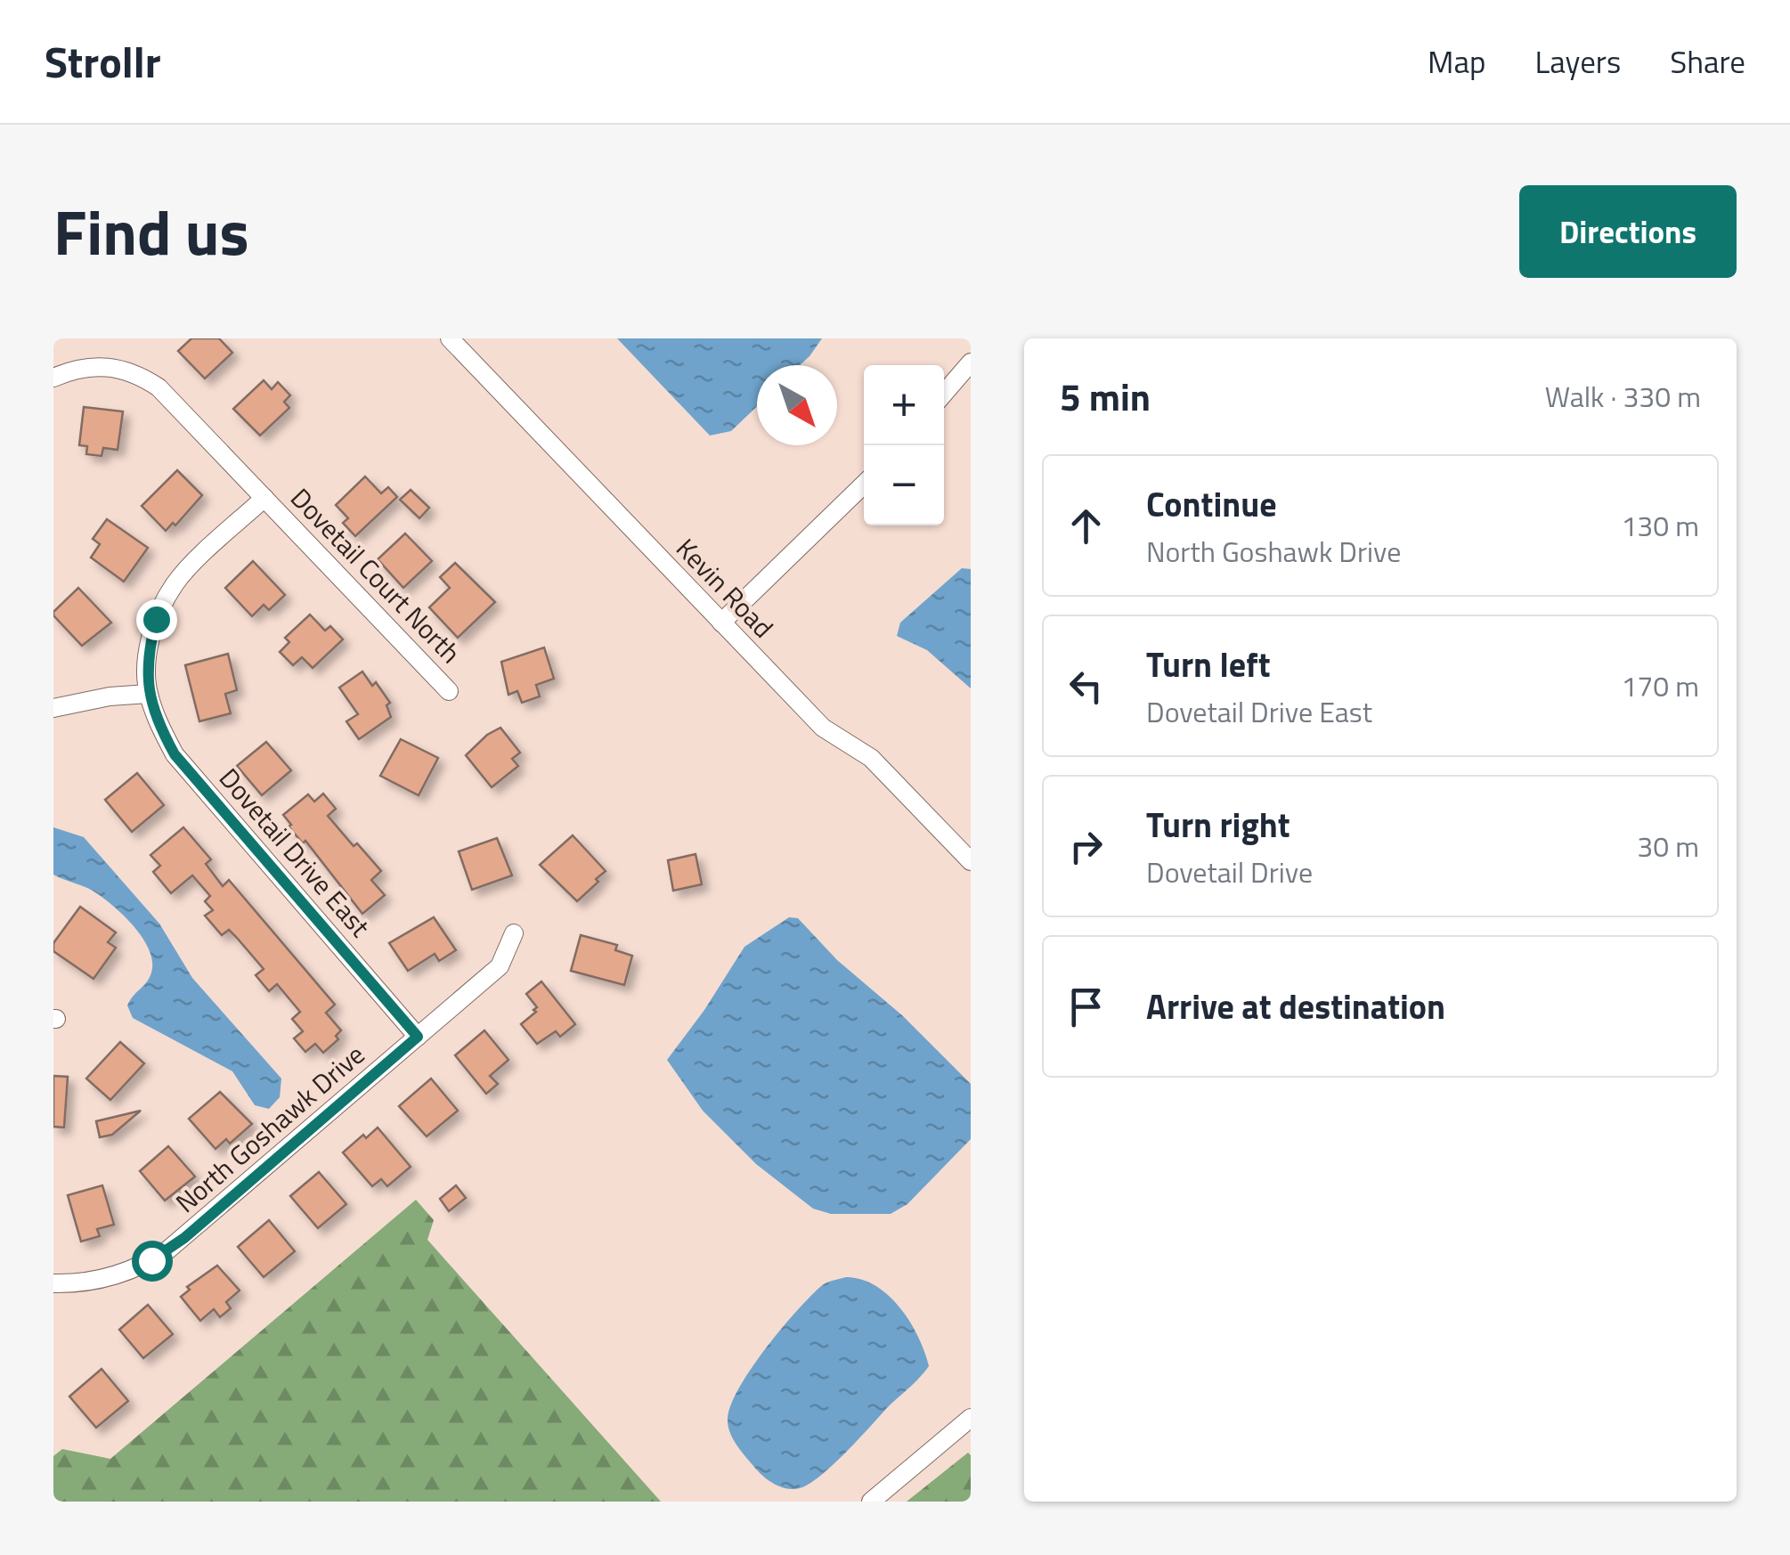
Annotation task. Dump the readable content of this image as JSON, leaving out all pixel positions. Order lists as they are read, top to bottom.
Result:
{
  "streets": {
    "street": [
      "Dovetail Court North",
      "Kevin Road",
      "Dovetail Drive East",
      "North Goshawk Drive"
    ]
  },
  "crossings": [
    ["Dovetail Drive East", "North Goshawk Drive"]
  ],
  "north": "bottom right",
  "page": {
    "header": "Strollr",
    "nav": ["Map", "Layers", "Share"],
    "title": "Find us",
    "buttons": "Directions",
    "heading": ["5 min", "Walk · 330 m"],
    "map_buttons": ["+", "−"],
    "list": [
      ["Continue", "North Goshawk Drive", "130 m"],
      ["Turn left", "Dovetail Drive East", "170 m"],
      ["Turn right", "Dovetail Drive", "30 m"],
      "Arrive at destination"
    ]
  }
}
